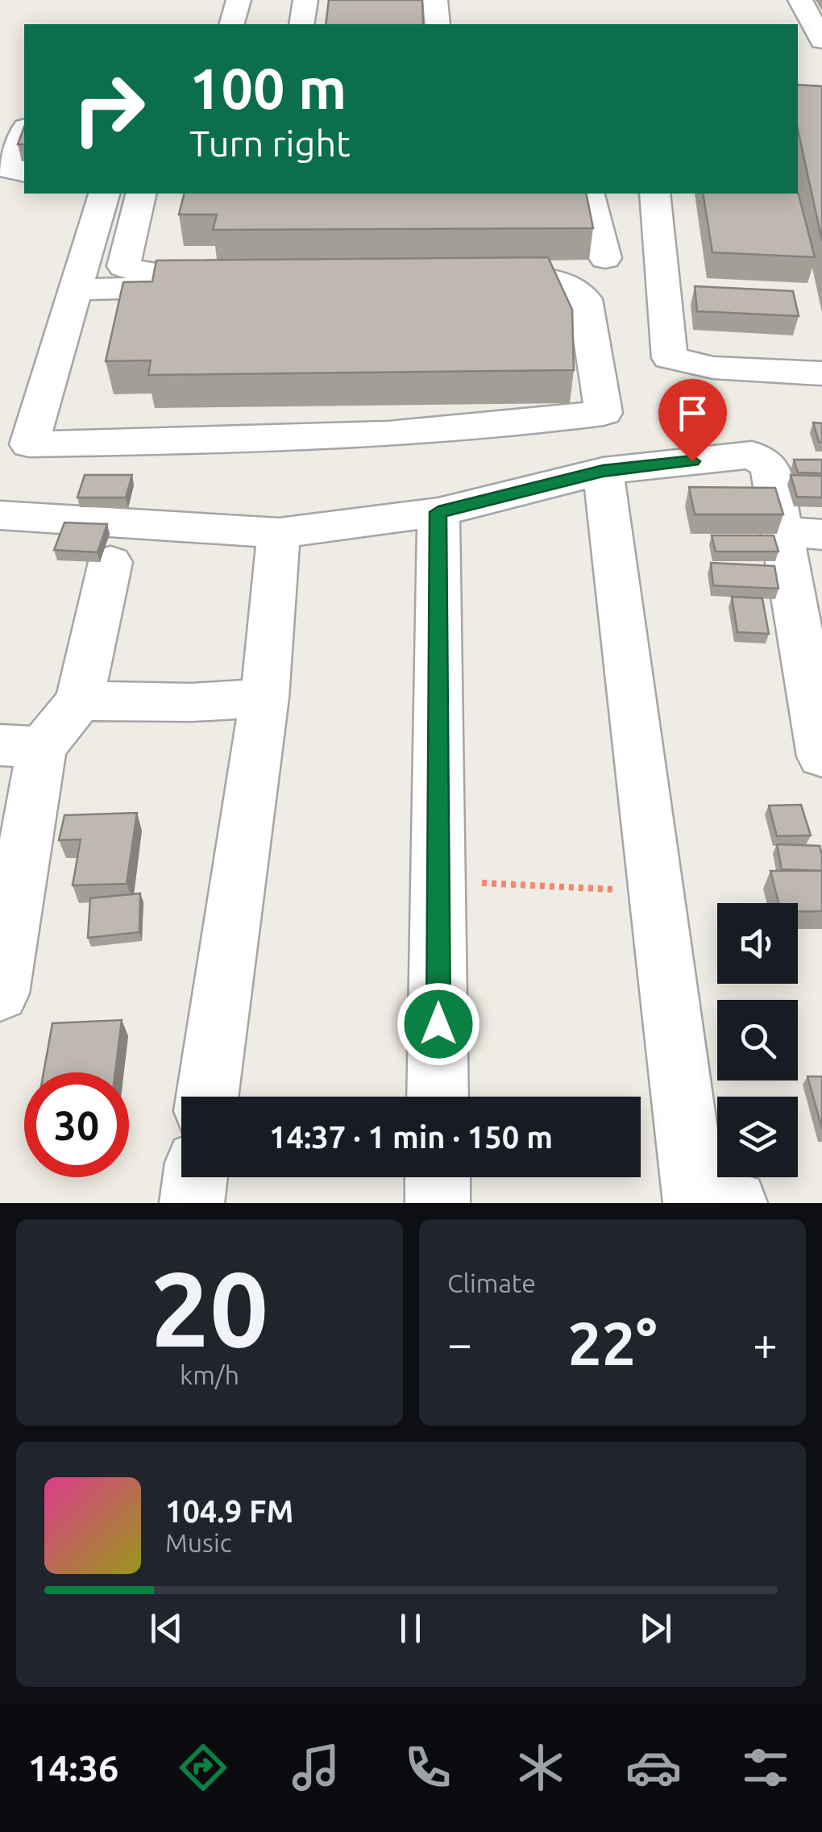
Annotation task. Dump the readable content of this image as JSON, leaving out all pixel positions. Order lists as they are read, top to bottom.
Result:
{
  "page": {
    "turn": ["100 m", "Turn right"],
    "limit": "30",
    "trip": "14:37 · 1 min · 150 m",
    "tile": [
      ["20", "km/h"],
      "Climate"
    ],
    "heat": ["−", "22°", "+"],
    "song": ["104.9 FM", "Music"],
    "tabs": "14:36"
  }
}
